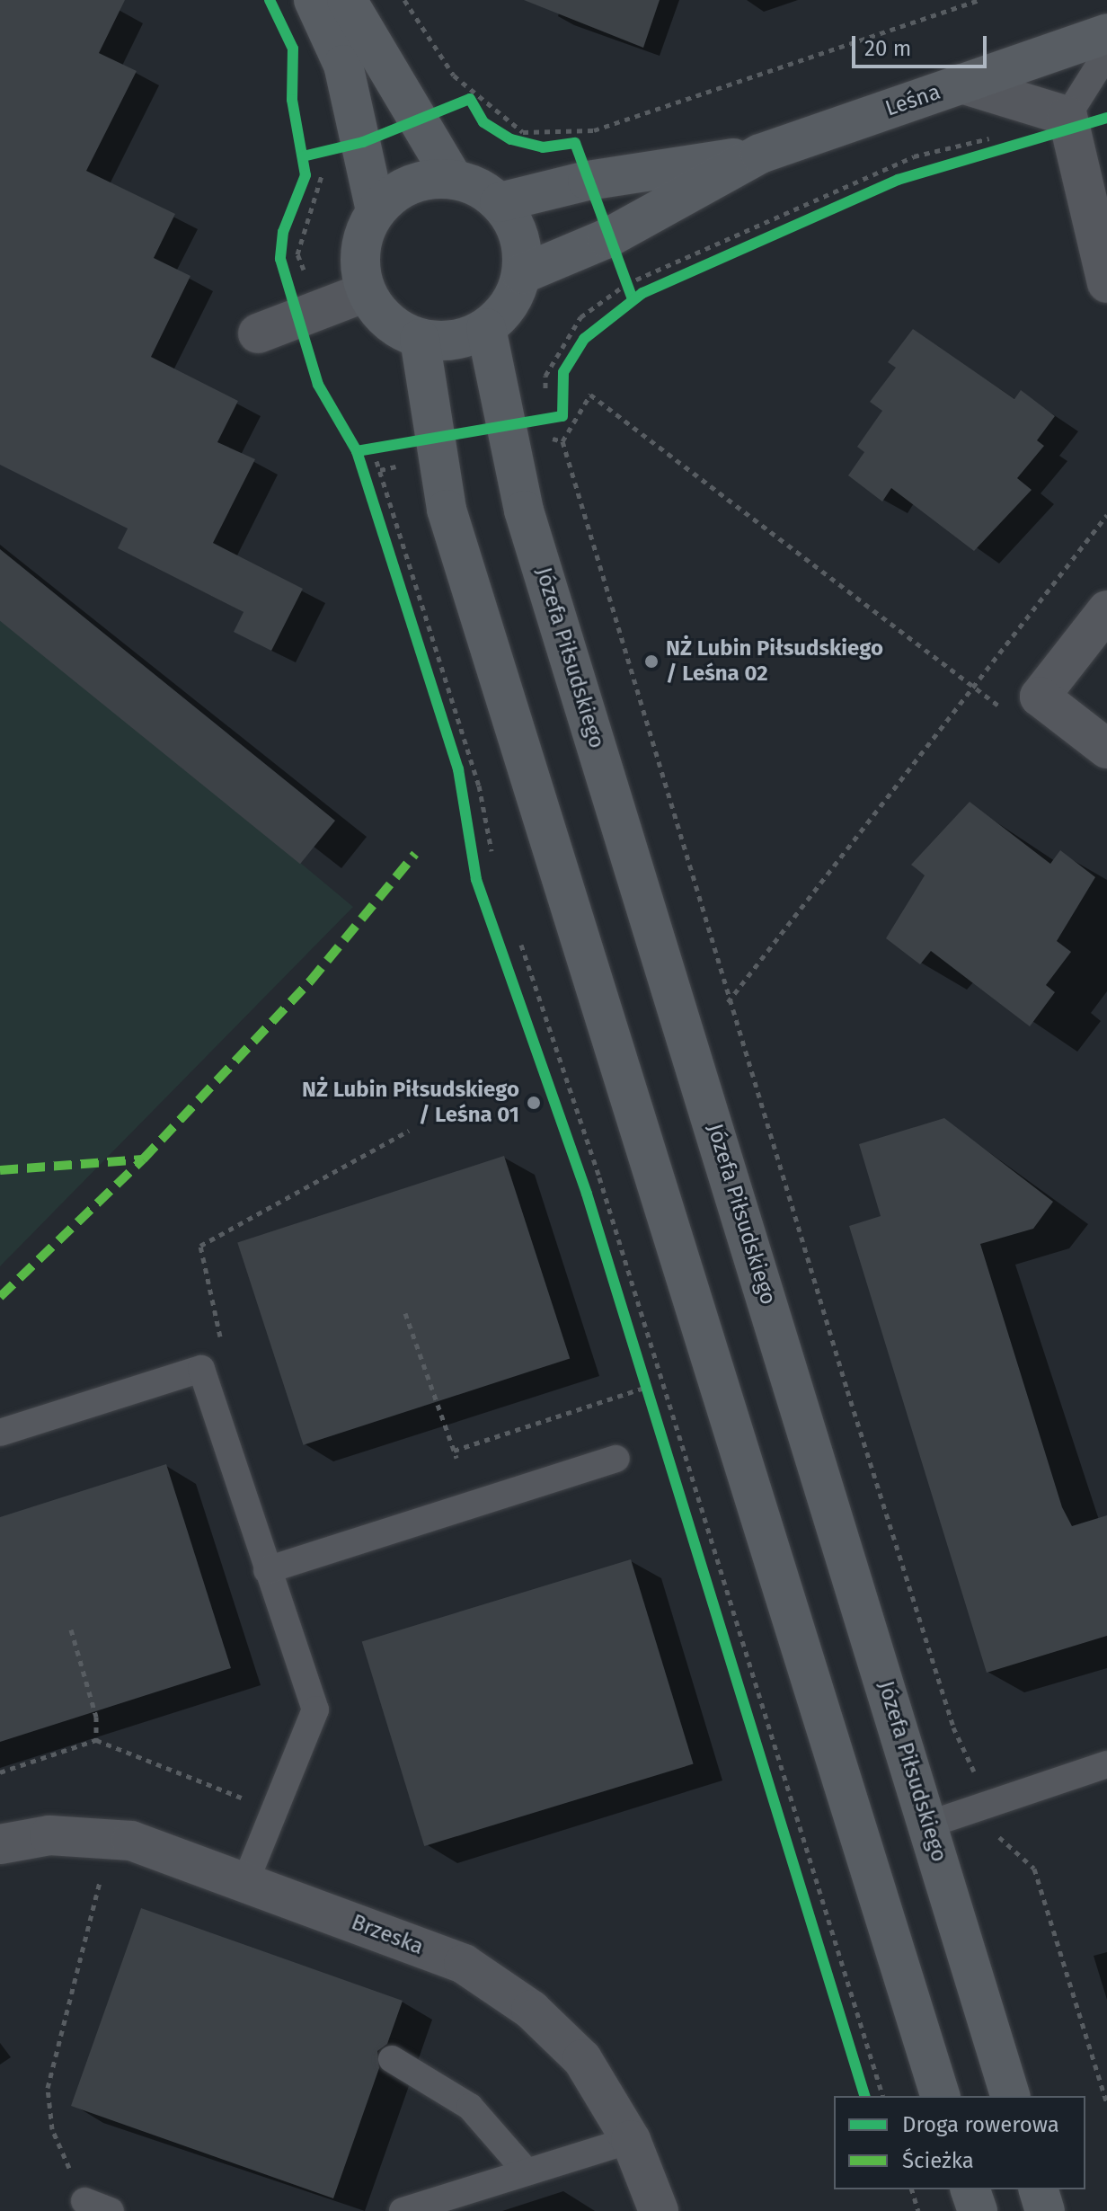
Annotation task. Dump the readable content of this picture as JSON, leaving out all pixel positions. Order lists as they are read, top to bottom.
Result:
{
  "streets": {
    "street": ["Leśna", "Józefa Piłsudskiego", "Brzeska"]
  },
  "crossings": [
    ["Leśna", "Józefa Piłsudskiego"]
  ],
  "places": ["NŻ Lubin Piłsudskiego / Leśna 02", "NŻ Lubin Piłsudskiego / Leśna 01"],
  "legend": ["Droga rowerowa", "Ścieżka"],
  "scale_bar": "20 m"
}
